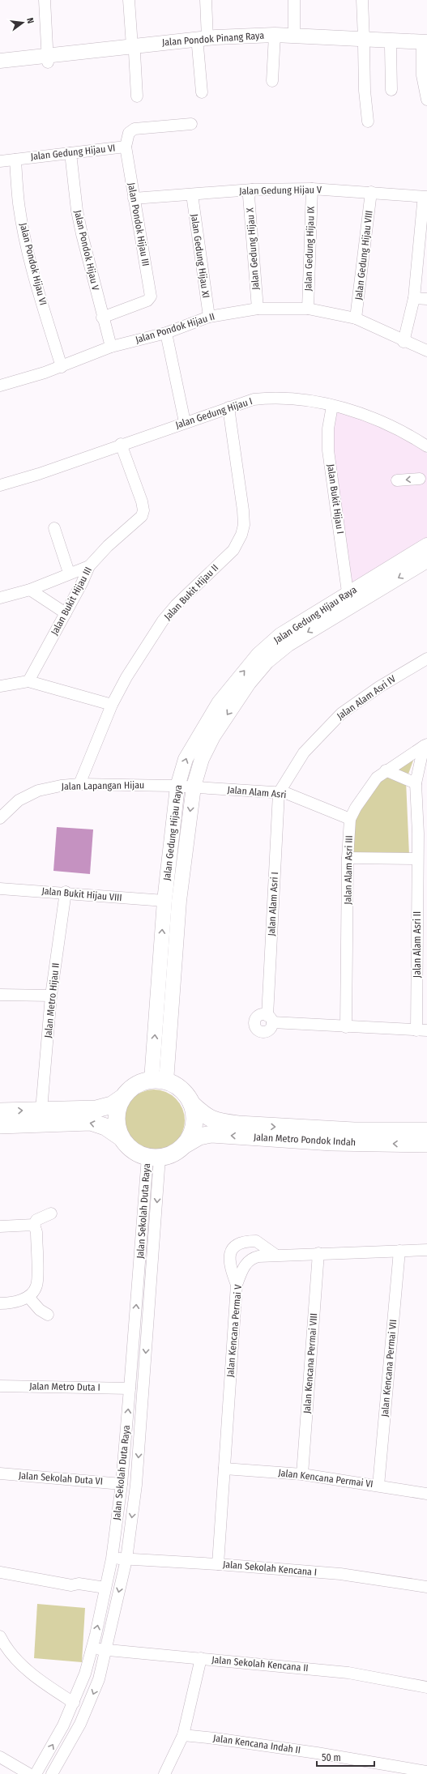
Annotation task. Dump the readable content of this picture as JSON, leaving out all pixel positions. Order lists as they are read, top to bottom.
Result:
{
  "streets": {
    "highway": ["Jalan Metro Pondok Indah"],
    "main road": ["Jalan Pondok Pinang Raya", "Jalan Gedung Hijau Raya"],
    "street": [
      "Jalan Gedung Hijau VI",
      "Jalan Gedung Hijau V",
      "Jalan Pondok Hijau III",
      "Jalan Gedung Hijau X",
      "Jalan Gedung Hijau IX",
      "Jalan Pondok Hijau V",
      "Jalan Gedung Hijau VIII",
      "Jalan Gedung Hijau XI",
      "Jalan Pondok Hijau VI",
      "Jalan Pondok Hijau II",
      "Jalan Gedung Hijau I",
      "Jalan Bukit Hijau I",
      "Jalan Bukit Hijau II",
      "Jalan Bukit Hijau III",
      "Jalan Alam Asri IV",
      "Jalan Lapangan Hijau",
      "Jalan Alam Asri",
      "Jalan Alam Asri III",
      "Jalan Bukit Hijau VIII",
      "Jalan Alam Asri I",
      "Jalan Alam Asri II",
      "Jalan Metro Hijau II",
      "Jalan Sekolah Duta Raya",
      "Jalan Kencana Permai V",
      "Jalan Kencana Permai VIII",
      "Jalan Kencana Permai VII",
      "Jalan Metro Duta I",
      "Jalan Sekolah Duta VI",
      "Jalan Kencana Permai VI",
      "Jalan Sekolah Kencana I",
      "Jalan Sekolah Kencana II",
      "Jalan Kencana Indah II"
    ]
  },
  "crossings": [
    ["Jalan Gedung Hijau VI", "Jalan Pondok Hijau III"],
    ["Jalan Gedung Hijau VI", "Jalan Pondok Hijau V"],
    ["Jalan Gedung Hijau VI", "Jalan Pondok Hijau VI"],
    ["Jalan Gedung Hijau V", "Jalan Pondok Hijau III"],
    ["Jalan Gedung Hijau V", "Jalan Gedung Hijau X"],
    ["Jalan Gedung Hijau V", "Jalan Gedung Hijau IX"],
    ["Jalan Gedung Hijau V", "Jalan Gedung Hijau VIII"],
    ["Jalan Gedung Hijau V", "Jalan Gedung Hijau XI"],
    ["Jalan Pondok Hijau III", "Jalan Pondok Hijau V"],
    ["Jalan Gedung Hijau X", "Jalan Pondok Hijau II"],
    ["Jalan Gedung Hijau IX", "Jalan Pondok Hijau II"],
    ["Jalan Pondok Hijau V", "Jalan Pondok Hijau II"],
    ["Jalan Gedung Hijau VIII", "Jalan Pondok Hijau II"],
    ["Jalan Gedung Hijau XI", "Jalan Pondok Hijau II"],
    ["Jalan Pondok Hijau VI", "Jalan Pondok Hijau II"],
    ["Jalan Gedung Hijau I", "Jalan Bukit Hijau I"],
    ["Jalan Gedung Hijau I", "Jalan Bukit Hijau II"],
    ["Jalan Gedung Hijau I", "Jalan Bukit Hijau III"],
    ["Jalan Bukit Hijau I", "Jalan Gedung Hijau Raya"],
    ["Jalan Bukit Hijau II", "Jalan Lapangan Hijau"],
    ["Jalan Gedung Hijau Raya", "Jalan Lapangan Hijau"],
    ["Jalan Gedung Hijau Raya", "Jalan Alam Asri"],
    ["Jalan Gedung Hijau Raya", "Jalan Bukit Hijau VIII"],
    ["Jalan Gedung Hijau Raya", "Jalan Metro Pondok Indah"],
    ["Jalan Gedung Hijau Raya", "Jalan Sekolah Duta Raya"],
    ["Jalan Alam Asri IV", "Jalan Alam Asri"],
    ["Jalan Alam Asri IV", "Jalan Alam Asri I"],
    ["Jalan Lapangan Hijau", "Jalan Alam Asri"],
    ["Jalan Alam Asri", "Jalan Alam Asri III"],
    ["Jalan Alam Asri", "Jalan Alam Asri I"],
    ["Jalan Alam Asri III", "Jalan Alam Asri I"],
    ["Jalan Alam Asri III", "Jalan Alam Asri II"],
    ["Jalan Bukit Hijau VIII", "Jalan Metro Hijau II"],
    ["Jalan Alam Asri I", "Jalan Alam Asri II"],
    ["Jalan Metro Pondok Indah", "Jalan Sekolah Duta Raya"],
    ["Jalan Sekolah Duta Raya", "Jalan Metro Duta I"],
    ["Jalan Sekolah Duta Raya", "Jalan Sekolah Duta VI"],
    ["Jalan Sekolah Duta Raya", "Jalan Sekolah Kencana I"],
    ["Jalan Sekolah Duta Raya", "Jalan Sekolah Kencana II"],
    ["Jalan Kencana Permai V", "Jalan Kencana Permai VIII"],
    ["Jalan Kencana Permai V", "Jalan Kencana Permai VII"],
    ["Jalan Kencana Permai V", "Jalan Kencana Permai VI"],
    ["Jalan Kencana Permai V", "Jalan Sekolah Kencana I"],
    ["Jalan Kencana Permai VIII", "Jalan Kencana Permai VI"],
    ["Jalan Kencana Permai VII", "Jalan Kencana Permai VI"]
  ],
  "scale_bar": "50 m",
  "north": "right"
}
